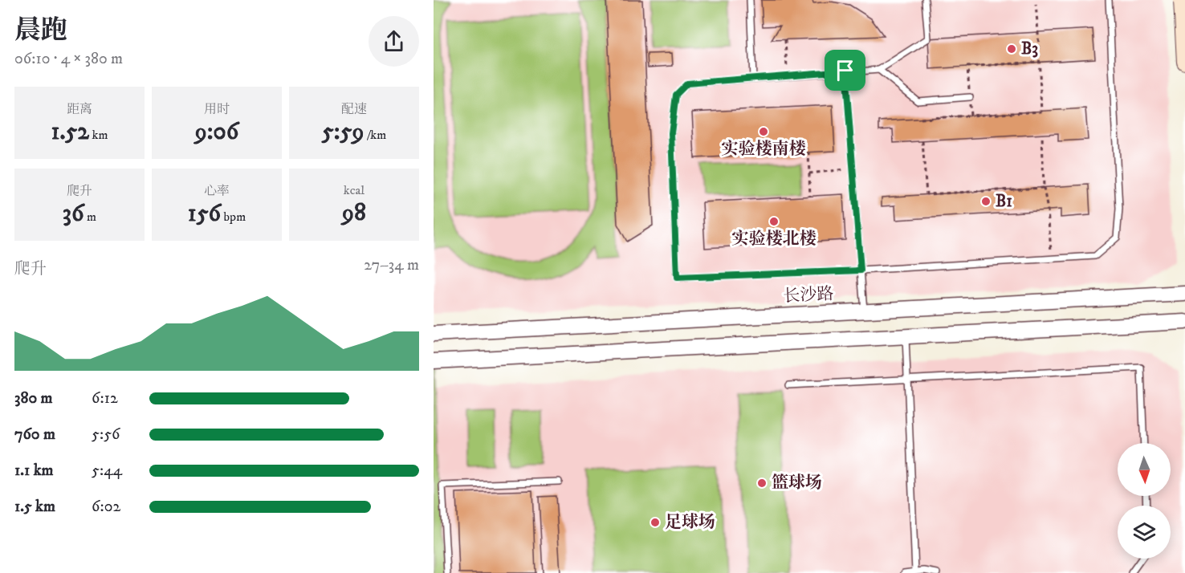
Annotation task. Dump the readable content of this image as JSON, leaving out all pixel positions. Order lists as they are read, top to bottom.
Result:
{
  "streets": {
    "street": ["长沙路"]
  },
  "places": [
    "B3",
    "实验楼南楼",
    "B1",
    "实验楼北楼",
    "篮球场",
    "足球场"
  ],
  "north": "bottom",
  "page": {
    "heading": ["晨跑", "06:10 · 4 × 380 m"],
    "stats": [
      ["距离", "1.52 km"],
      ["用时", "9:06"],
      ["配速", "5:59 /km"],
      ["爬升", "36 m"],
      ["心率", "156 bpm"],
      ["kcal", "98"]
    ],
    "chart": ["爬升", "27–34 m"],
    "list": [
      {
        "name": "380 m",
        "note": "6:12"
      },
      {
        "name": "760 m",
        "note": "5:56"
      },
      {
        "name": "1.1 km",
        "note": "5:44"
      },
      {
        "name": "1.5 km",
        "note": "6:02"
      }
    ]
  }
}
